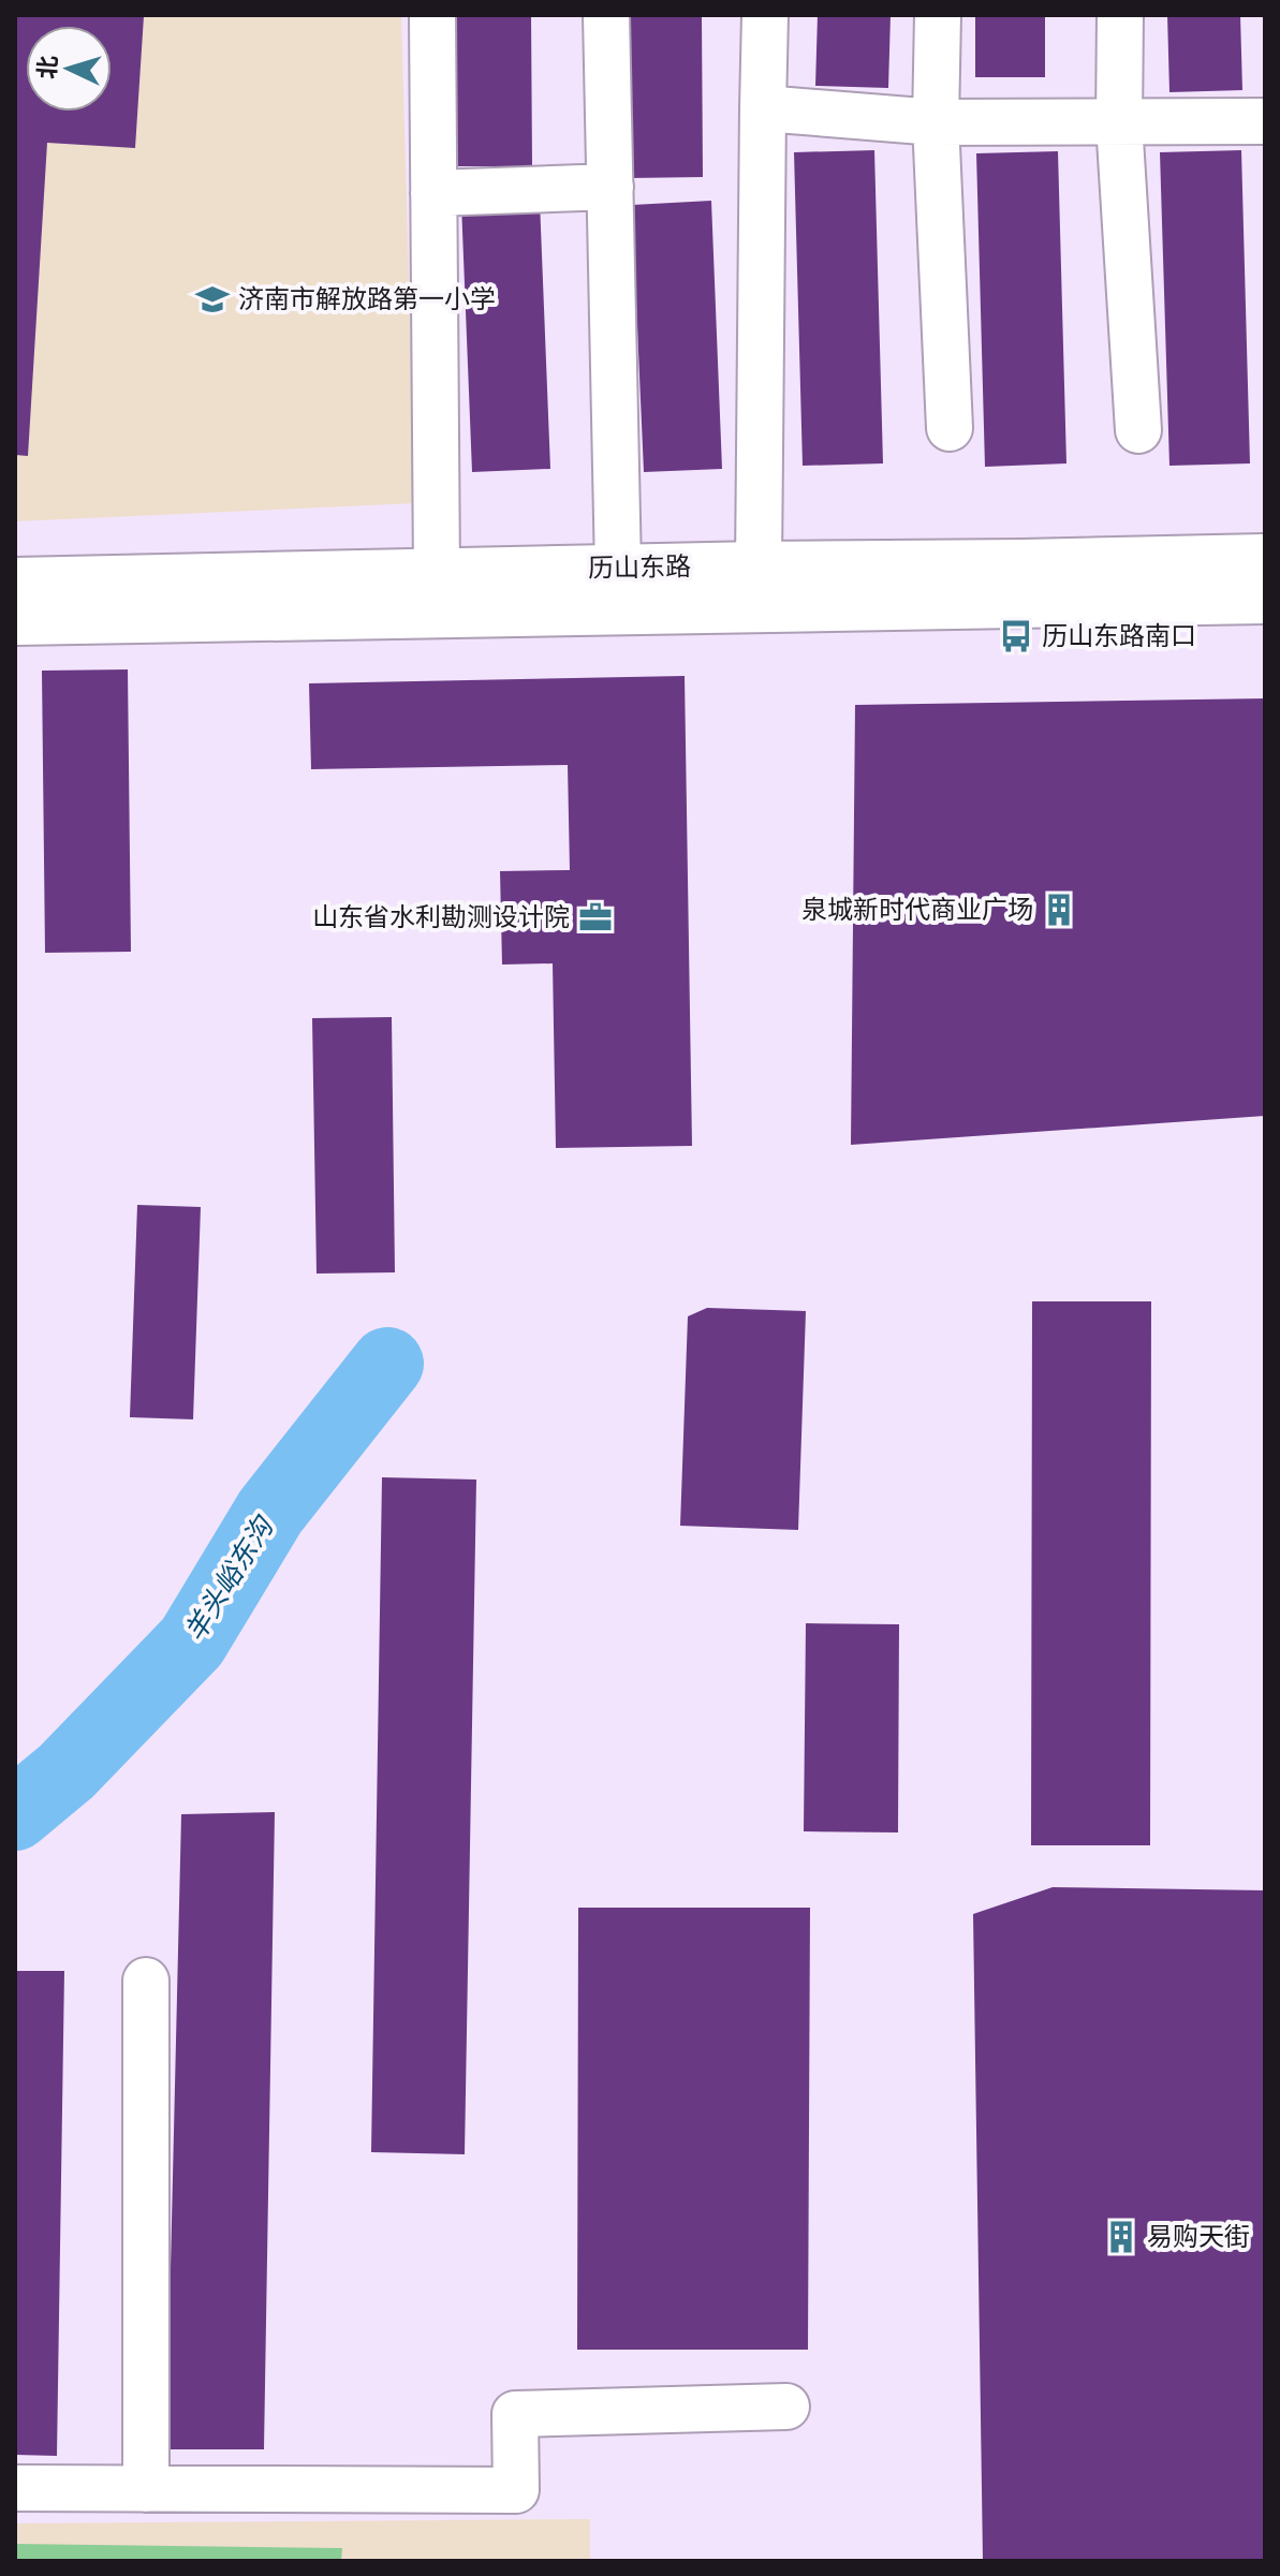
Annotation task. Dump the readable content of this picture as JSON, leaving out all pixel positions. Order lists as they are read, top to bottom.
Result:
{
  "streets": {
    "street": ["历山东路"]
  },
  "water": ["羊头峪东沟"],
  "places": {
    "school or university": ["济南市解放路第一小学"],
    "bus stop": ["历山东路南口"],
    "building": ["泉城新时代商业广场", "易购天街"],
    "office": ["山东省水利勘测设计院"]
  },
  "north": "left"
}
